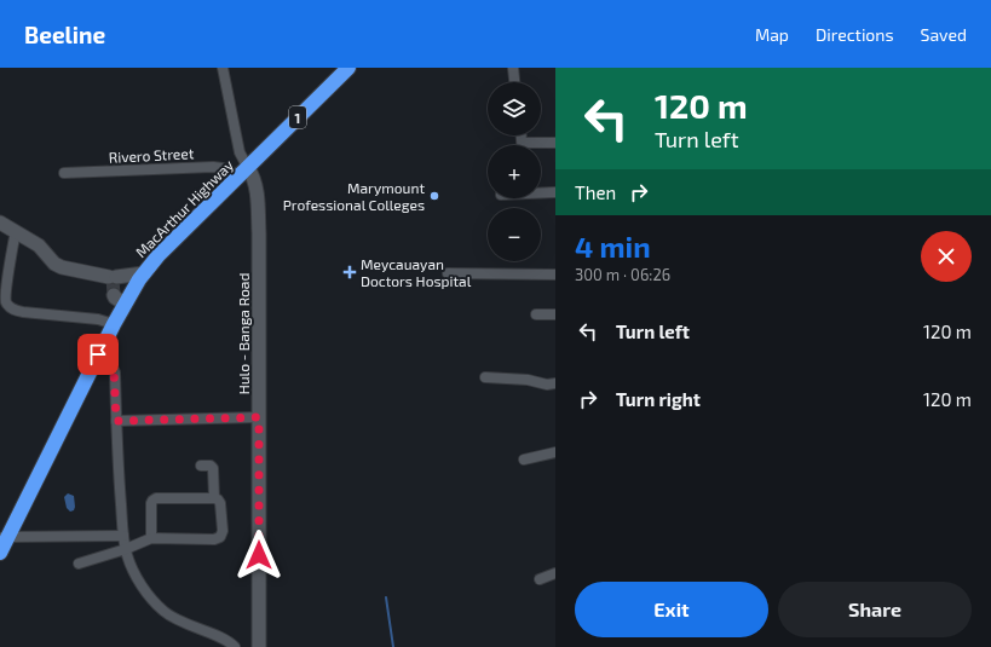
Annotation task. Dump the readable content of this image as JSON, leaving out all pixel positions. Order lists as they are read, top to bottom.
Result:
{
  "streets": {
    "highway": ["1", "MacArthur Highway"],
    "main road": ["Hulo - Banga Road"],
    "street": ["Rivero Street"]
  },
  "crossings": [
    ["Rivero Street", "MacArthur Highway"],
    ["Rivero Street", "Hulo - Banga Road"],
    ["MacArthur Highway", "Hulo - Banga Road"]
  ],
  "places": {
    "other": ["Marymount Professional Colleges"],
    "health": ["Meycauayan Doctors Hospital"]
  },
  "page": {
    "header": "Beeline",
    "nav": ["Map", "Directions", "Saved"],
    "turn": ["120 m", "Turn left"],
    "map_buttons": ["+", "−"],
    "then": "Then",
    "heading": ["4 min", "300 m · 06:26"],
    "list": [
      {
        "name": "Turn left",
        "value": "120 m"
      },
      {
        "name": "Turn right",
        "value": "120 m"
      }
    ],
    "buttons": ["Exit", "Share"]
  }
}
